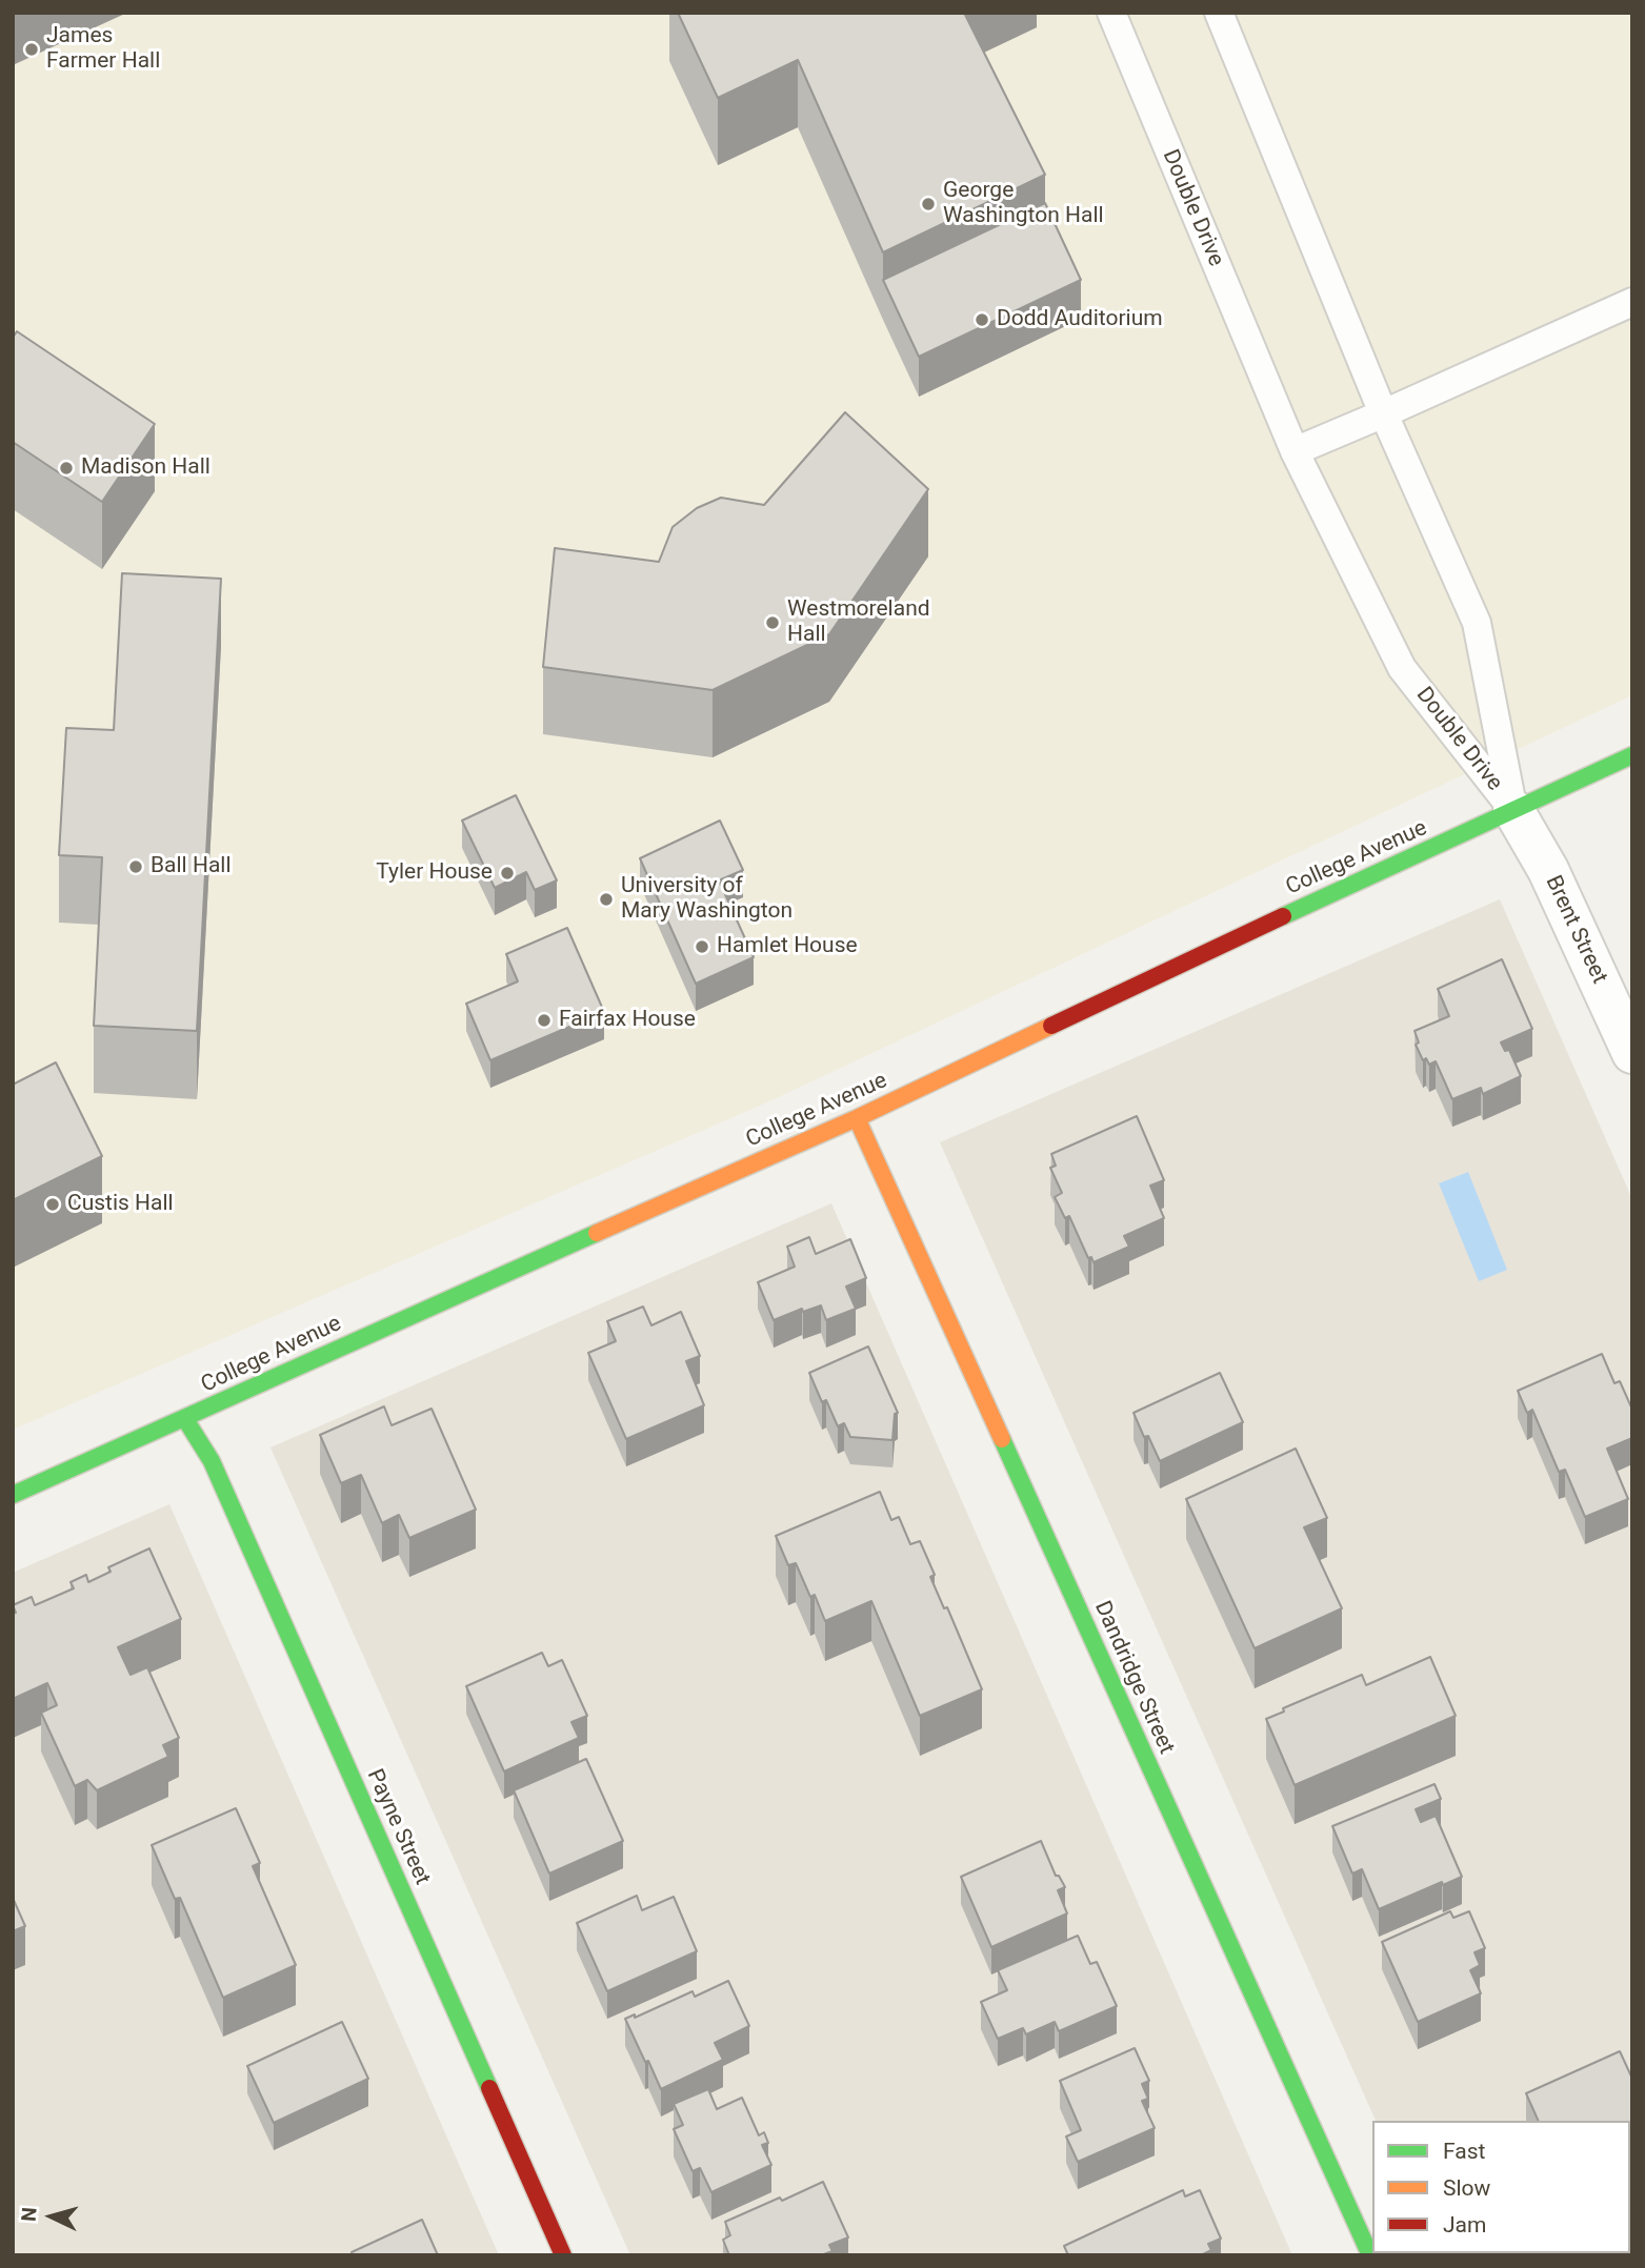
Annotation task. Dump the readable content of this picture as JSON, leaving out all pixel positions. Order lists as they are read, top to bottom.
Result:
{
  "streets": {
    "street": [
      "College Avenue",
      "Brent Street",
      "Dandridge Street",
      "Payne Street"
    ],
    "lane": ["Double Drive"]
  },
  "crossings": [
    ["Double Drive", "College Avenue"],
    ["Double Drive", "Brent Street"],
    ["College Avenue", "Brent Street"],
    ["College Avenue", "Dandridge Street"],
    ["College Avenue", "Payne Street"]
  ],
  "places": [
    "James Farmer Hall",
    "George Washington Hall",
    "Dodd Auditorium",
    "Madison Hall",
    "Westmoreland Hall",
    "Ball Hall",
    "Tyler House",
    "University of Mary Washington",
    "Hamlet House",
    "Fairfax House",
    "Custis Hall"
  ],
  "legend": ["Fast", "Slow", "Jam"],
  "north": "left"
}
